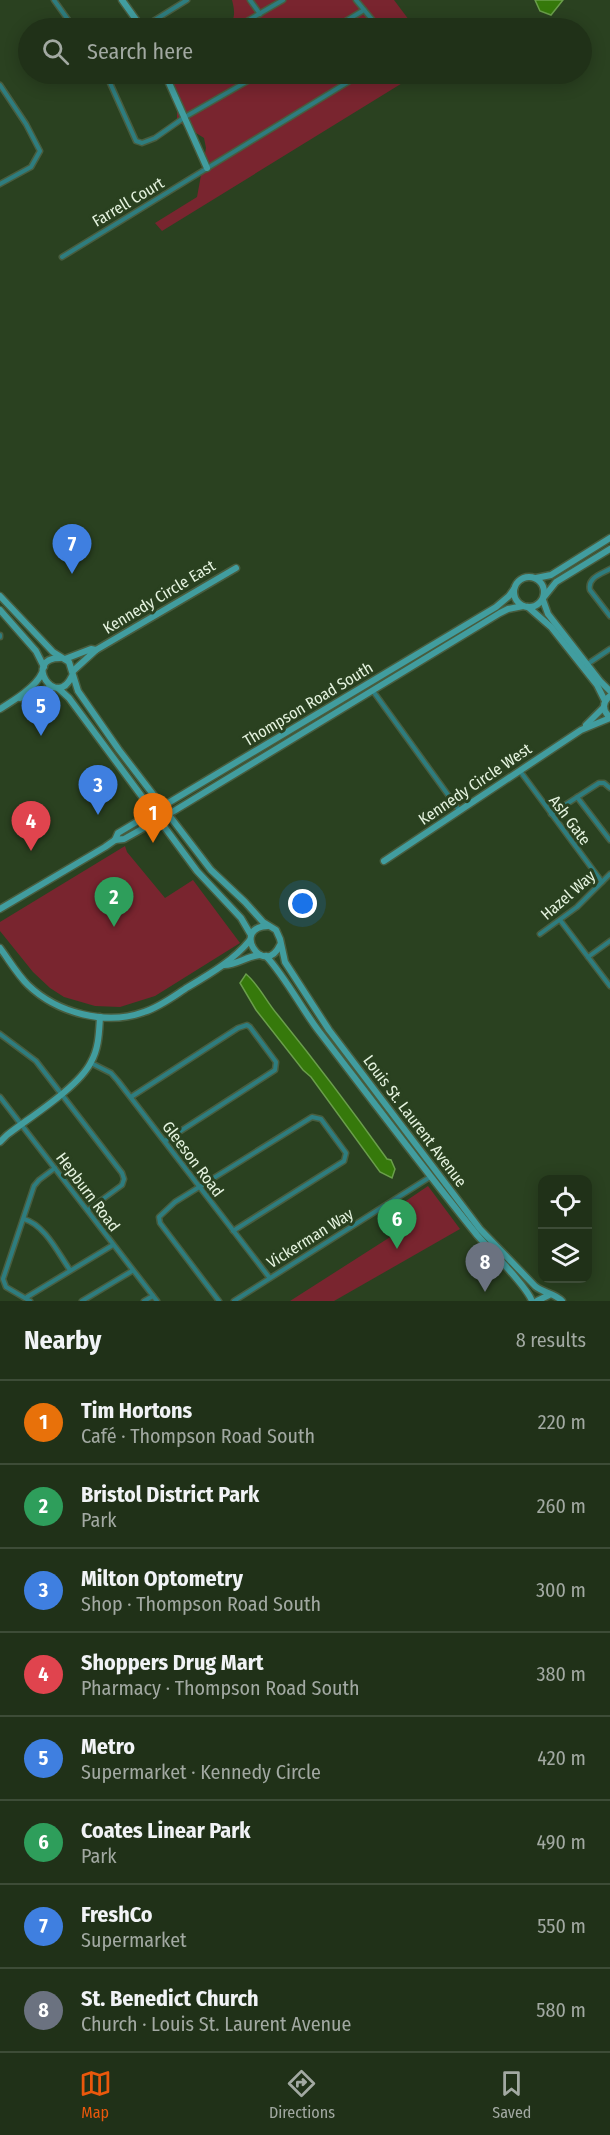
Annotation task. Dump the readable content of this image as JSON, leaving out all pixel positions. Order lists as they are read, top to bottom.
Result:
{
  "streets": {
    "main road": [
      "Kennedy Circle East",
      "Thompson Road South",
      "Kennedy Circle West",
      "Louis St. Laurent Avenue"
    ],
    "street": [
      "Farrell Court",
      "Ash Gate",
      "Hazel Way",
      "Gleeson Road",
      "Hepburn Road",
      "Vickerman Way"
    ]
  },
  "crossings": [
    ["Kennedy Circle West", "Ash Gate"],
    ["Ash Gate", "Hazel Way"],
    ["Louis St. Laurent Avenue", "Vickerman Way"],
    ["Gleeson Road", "Vickerman Way"]
  ],
  "page": {
    "search": "Search here",
    "pins": [
      "7",
      "5",
      "3",
      "1",
      "4",
      "2",
      "6",
      "8"
    ],
    "heading": ["Nearby", "8 results"],
    "list": [
      {
        "mark": "1",
        "name": "Tim Hortons",
        "note": "Café · Thompson Road South",
        "value": "220 m"
      },
      {
        "mark": "2",
        "name": "Bristol District Park",
        "note": "Park",
        "value": "260 m"
      },
      {
        "mark": "3",
        "name": "Milton Optometry",
        "note": "Shop · Thompson Road South",
        "value": "300 m"
      },
      {
        "mark": "4",
        "name": "Shoppers Drug Mart",
        "note": "Pharmacy · Thompson Road South",
        "value": "380 m"
      },
      {
        "mark": "5",
        "name": "Metro",
        "note": "Supermarket · Kennedy Circle",
        "value": "420 m"
      },
      {
        "mark": "6",
        "name": "Coates Linear Park",
        "note": "Park",
        "value": "490 m"
      },
      {
        "mark": "7",
        "name": "FreshCo",
        "note": "Supermarket",
        "value": "550 m"
      },
      {
        "mark": "8",
        "name": "St. Benedict Church",
        "note": "Church · Louis St. Laurent Avenue",
        "value": "580 m"
      }
    ],
    "nav": ["Map", "Directions", "Saved"]
  }
}
